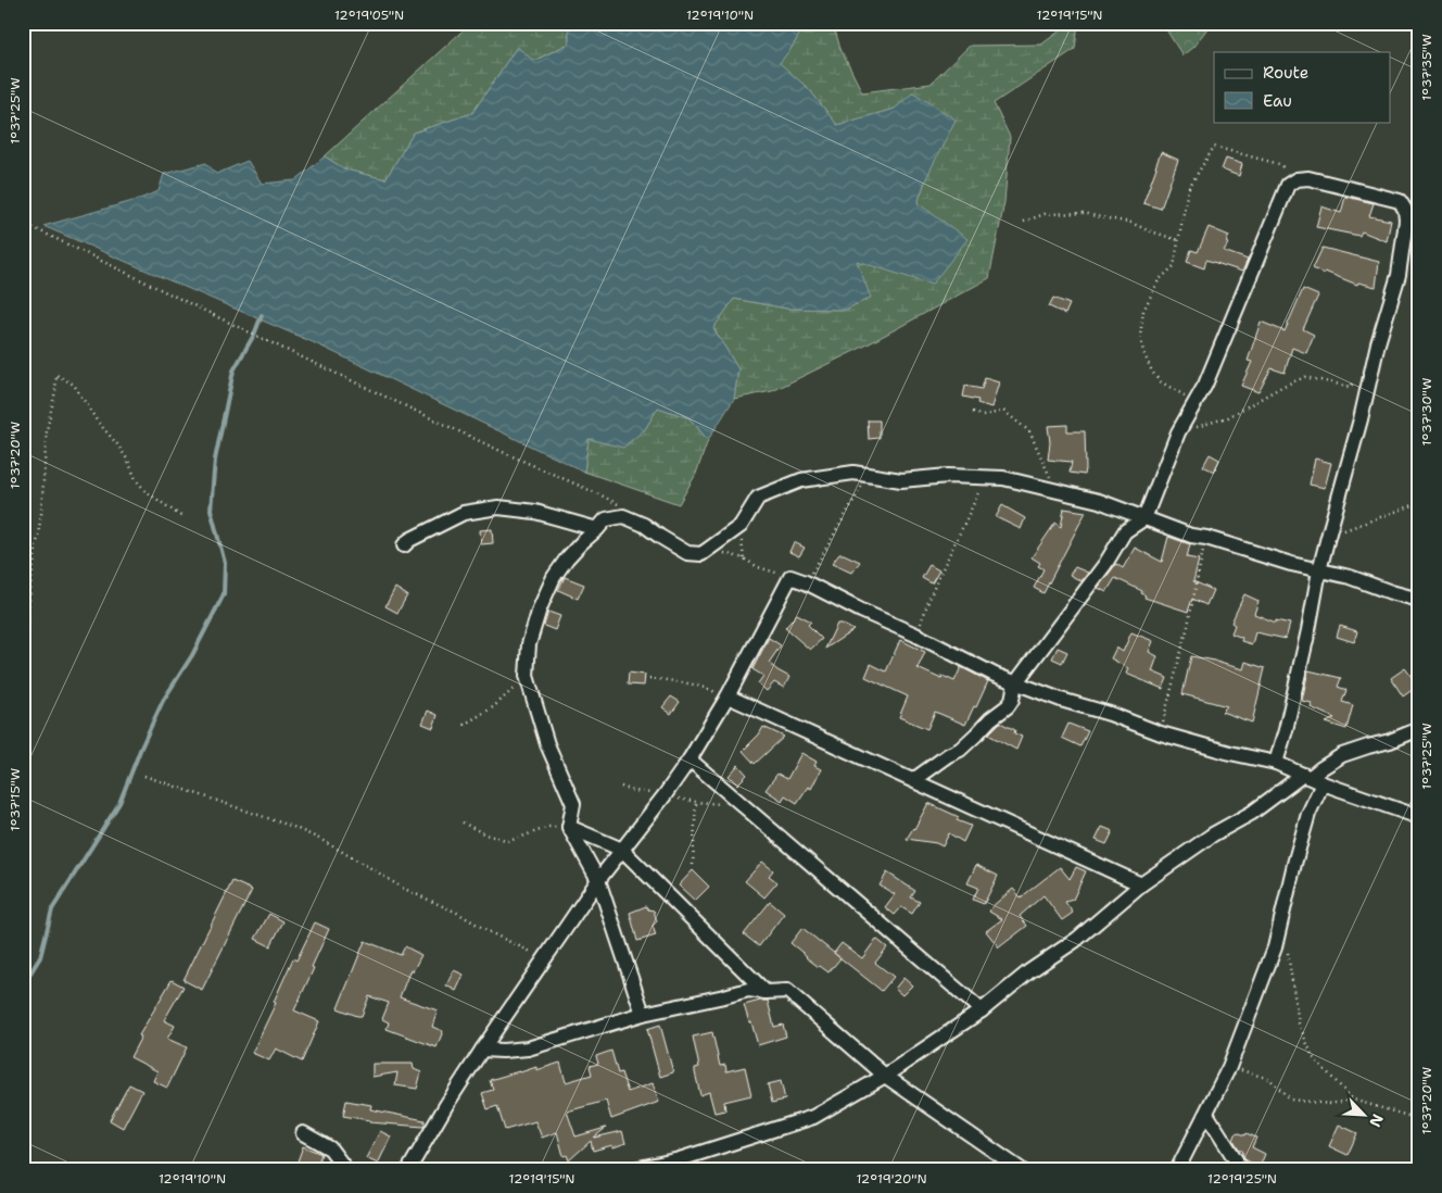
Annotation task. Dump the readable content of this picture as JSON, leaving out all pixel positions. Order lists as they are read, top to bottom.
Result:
{
  "legend": ["Route", "Eau"],
  "north": "bottom right",
  "coordinates": [
    "12°19'05\"N",
    "12°19'10\"N",
    "12°19'15\"N",
    "1°37'35\"W",
    "1°37'25\"W",
    "1°37'30\"W",
    "1°37'20\"W",
    "1°37'15\"W",
    "12°19'20\"N",
    "12°19'25\"N"
  ]
}
